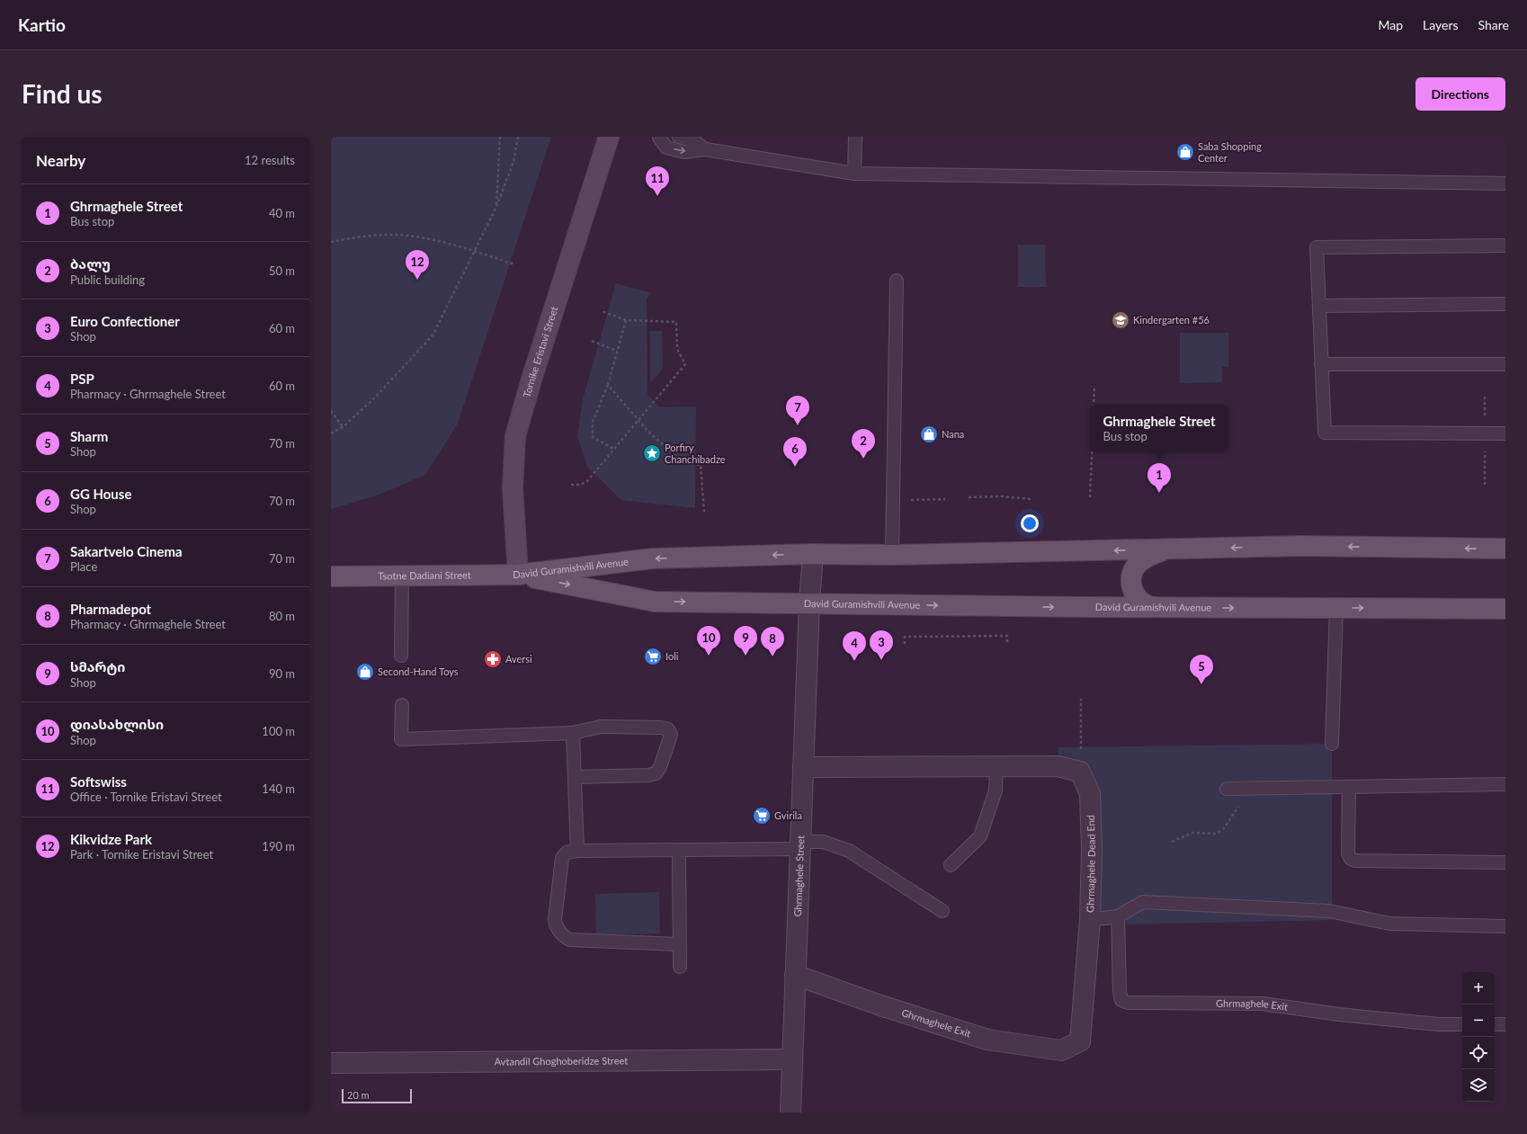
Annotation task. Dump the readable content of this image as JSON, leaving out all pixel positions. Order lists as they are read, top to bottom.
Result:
{
  "streets": {
    "main road": ["Tornike Eristavi Street", "David Guramishvili Avenue", "Tsotne Dadiani Street"],
    "street": [
      "Ghrmaghele Dead End",
      "Ghrmaghele Street",
      "Ghrmaghele Exit",
      "Avtandil Ghoghoberidze Street"
    ]
  },
  "crossings": [
    ["Tornike Eristavi Street", "David Guramishvili Avenue"],
    ["Tornike Eristavi Street", "Tsotne Dadiani Street"],
    ["David Guramishvili Avenue", "Tsotne Dadiani Street"],
    ["David Guramishvili Avenue", "Ghrmaghele Street"],
    ["Ghrmaghele Dead End", "Ghrmaghele Street"],
    ["Ghrmaghele Dead End", "Ghrmaghele Exit"],
    ["Ghrmaghele Street", "Ghrmaghele Exit"],
    ["Ghrmaghele Street", "Avtandil Ghoghoberidze Street"]
  ],
  "places": {
    "shop": ["Saba Shopping Center", "Nana", "Second-Hand Toys"],
    "school or university": ["Kindergarten #56"],
    "place": ["Porfiry Chanchibadze"],
    "supermarket": ["Ioli", "Gvirila"],
    "pharmacy": ["Aversi"]
  },
  "scale_bar": "20 m",
  "page": {
    "header": "Kartio",
    "nav": ["Map", "Layers", "Share"],
    "buttons": "Directions",
    "title": "Find us",
    "heading": ["Nearby", "12 results"],
    "pins": [
      "11",
      "12",
      "7",
      "2",
      "6",
      "1",
      "9",
      "10",
      "8",
      "3",
      "4",
      "5"
    ],
    "list": [
      {
        "mark": "1",
        "name": "Ghrmaghele Street",
        "note": "Bus stop",
        "value": "40 m"
      },
      {
        "mark": "2",
        "name": "ბალუ",
        "note": "Public building",
        "value": "50 m"
      },
      {
        "mark": "3",
        "name": "Euro Confectioner",
        "note": "Shop",
        "value": "60 m"
      },
      {
        "mark": "4",
        "name": "PSP",
        "note": "Pharmacy · Ghrmaghele Street",
        "value": "60 m"
      },
      {
        "mark": "5",
        "name": "Sharm",
        "note": "Shop",
        "value": "70 m"
      },
      {
        "mark": "6",
        "name": "GG House",
        "note": "Shop",
        "value": "70 m"
      },
      {
        "mark": "7",
        "name": "Sakartvelo Cinema",
        "note": "Place",
        "value": "70 m"
      },
      {
        "mark": "8",
        "name": "Pharmadepot",
        "note": "Pharmacy · Ghrmaghele Street",
        "value": "80 m"
      },
      {
        "mark": "9",
        "name": "სმარტი",
        "note": "Shop",
        "value": "90 m"
      },
      {
        "mark": "10",
        "name": "დიასახლისი",
        "note": "Shop",
        "value": "100 m"
      },
      {
        "mark": "11",
        "name": "Softswiss",
        "note": "Office · Tornike Eristavi Street",
        "value": "140 m"
      },
      {
        "mark": "12",
        "name": "Kikvidze Park",
        "note": "Park · Tornike Eristavi Street",
        "value": "190 m"
      }
    ],
    "popup": ["Ghrmaghele Street", "Bus stop"],
    "map_buttons": ["+", "−"],
    "scale": "20 m"
  }
}
